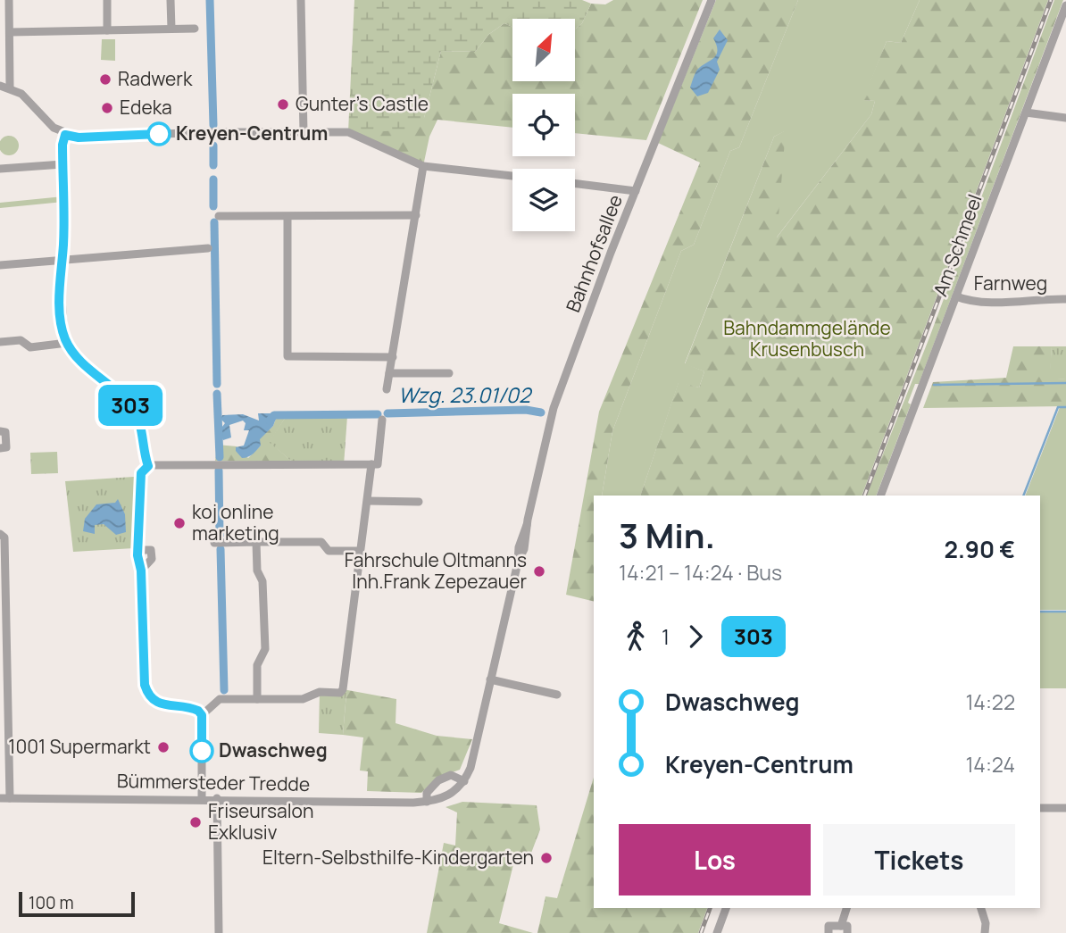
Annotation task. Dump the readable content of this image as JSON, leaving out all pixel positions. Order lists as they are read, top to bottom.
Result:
{
  "streets": {
    "street": [
      "Am Schmeel",
      "Bahnhofsallee",
      "Farnweg",
      "Bümmersteder Tredde"
    ]
  },
  "crossings": [
    ["Am Schmeel", "Farnweg"],
    ["Bahnhofsallee", "Bümmersteder Tredde"]
  ],
  "water": ["Wzg. 23.01/02"],
  "parks": ["Bahndammgelände Krusenbusch"],
  "places": [
    "Radwerk",
    "Gunter's Castle",
    "Edeka",
    "Kreyen-Centrum",
    "koj online marketing",
    "Fahrschule Oltmanns Inh.Frank Zepezauer",
    "1001 Supermarkt",
    "Dwaschweg",
    "Friseursalon Exklusiv",
    "Eltern-Selbsthilfe-Kindergarten"
  ],
  "lines": ["bus line 303"],
  "scale_bar": "100 m",
  "north": "top right",
  "page": {
    "on_map": "303",
    "heading": ["3 Min.", "14:21 – 14:24 · Bus", "2.90 €"],
    "legs": ["1", "303"],
    "list": [
      {
        "name": "Dwaschweg",
        "value": "14:22"
      },
      {
        "name": "Kreyen-Centrum",
        "value": "14:24"
      }
    ],
    "buttons": ["Los", "Tickets"],
    "scale": "100 m"
  }
}
